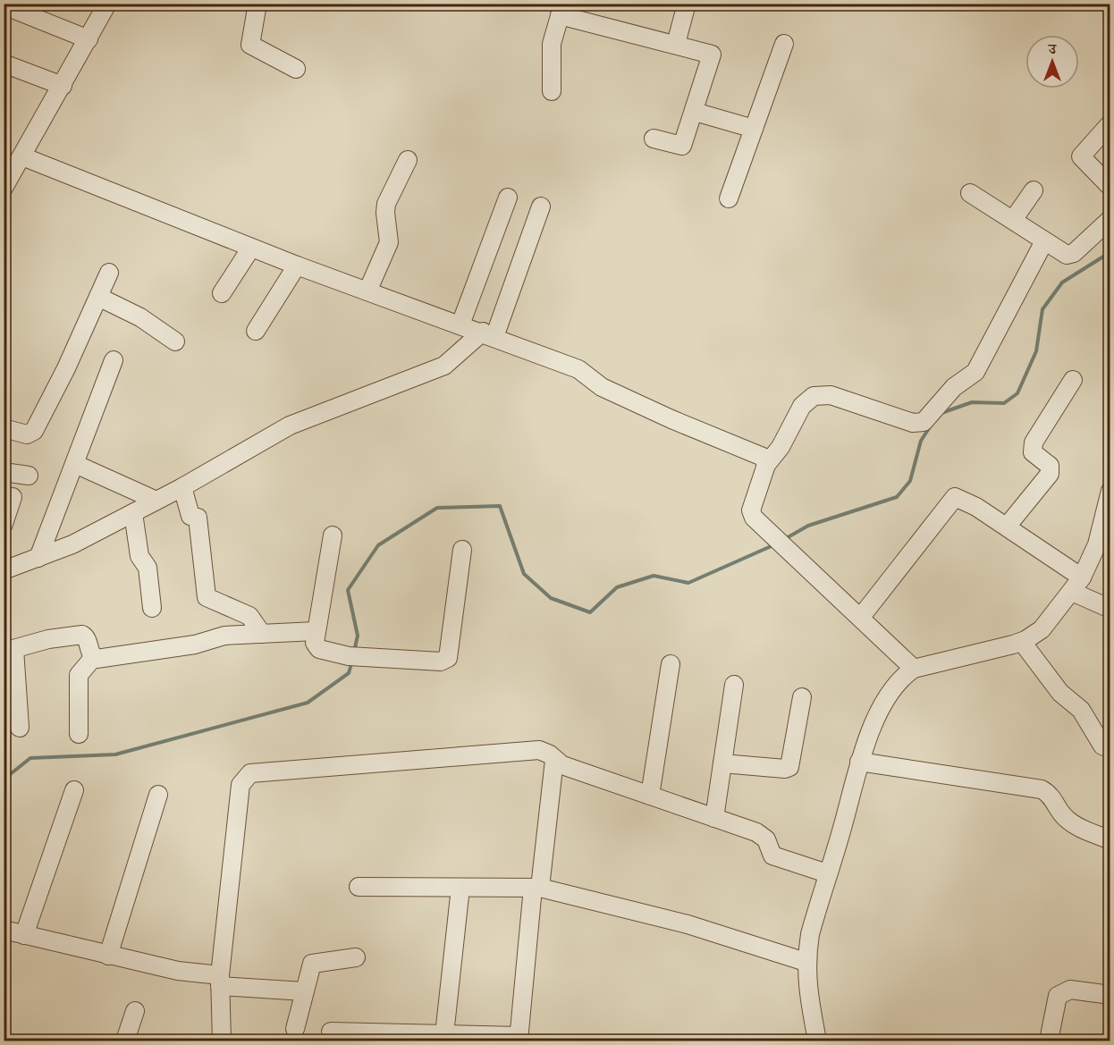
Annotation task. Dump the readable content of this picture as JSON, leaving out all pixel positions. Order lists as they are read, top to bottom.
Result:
{
  "north": "top"
}
